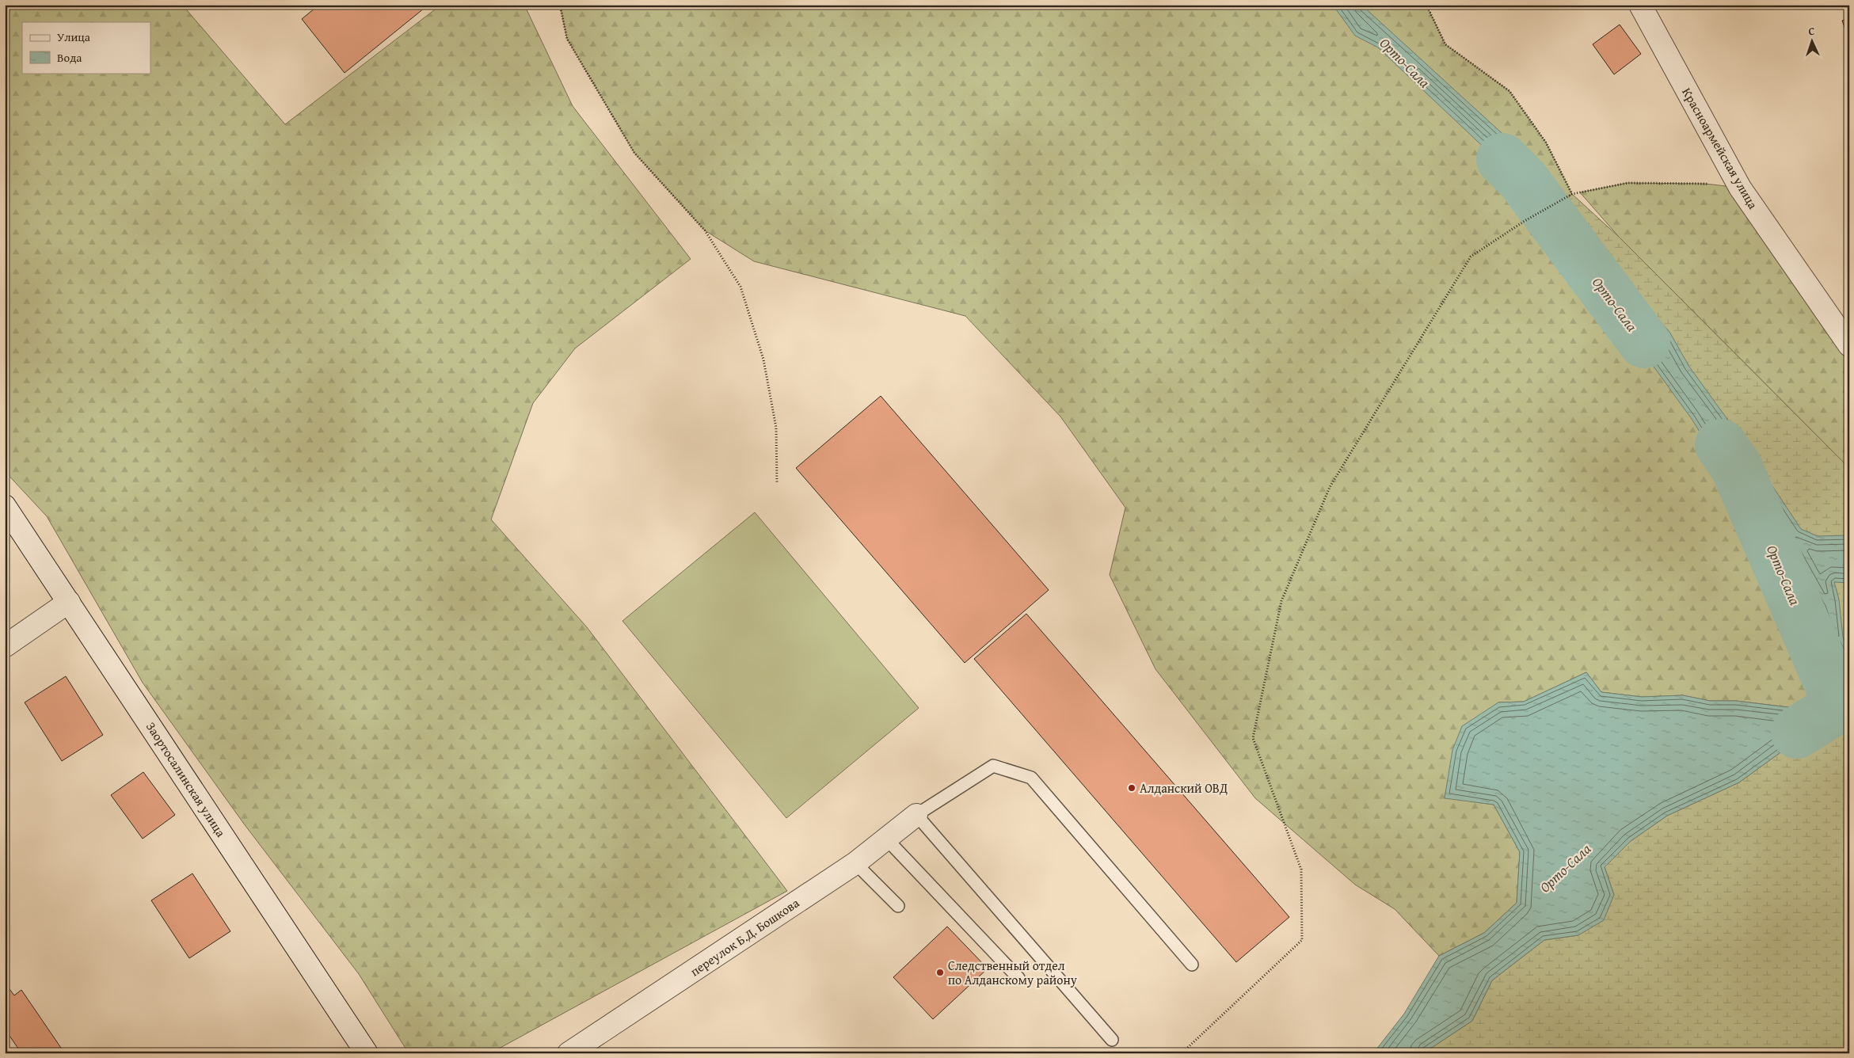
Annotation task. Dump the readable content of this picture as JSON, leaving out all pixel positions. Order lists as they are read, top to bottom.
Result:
{
  "streets": {
    "street": ["Красноармейская улица", "Заортосалинская улица", "переулок Б.Д. Бошкова"]
  },
  "water": ["Орто-Сала"],
  "places": ["Алданский ОВД", "Следственный отдел по Алданскому району"],
  "legend": ["Улица", "Вода"],
  "north": "top"
}
